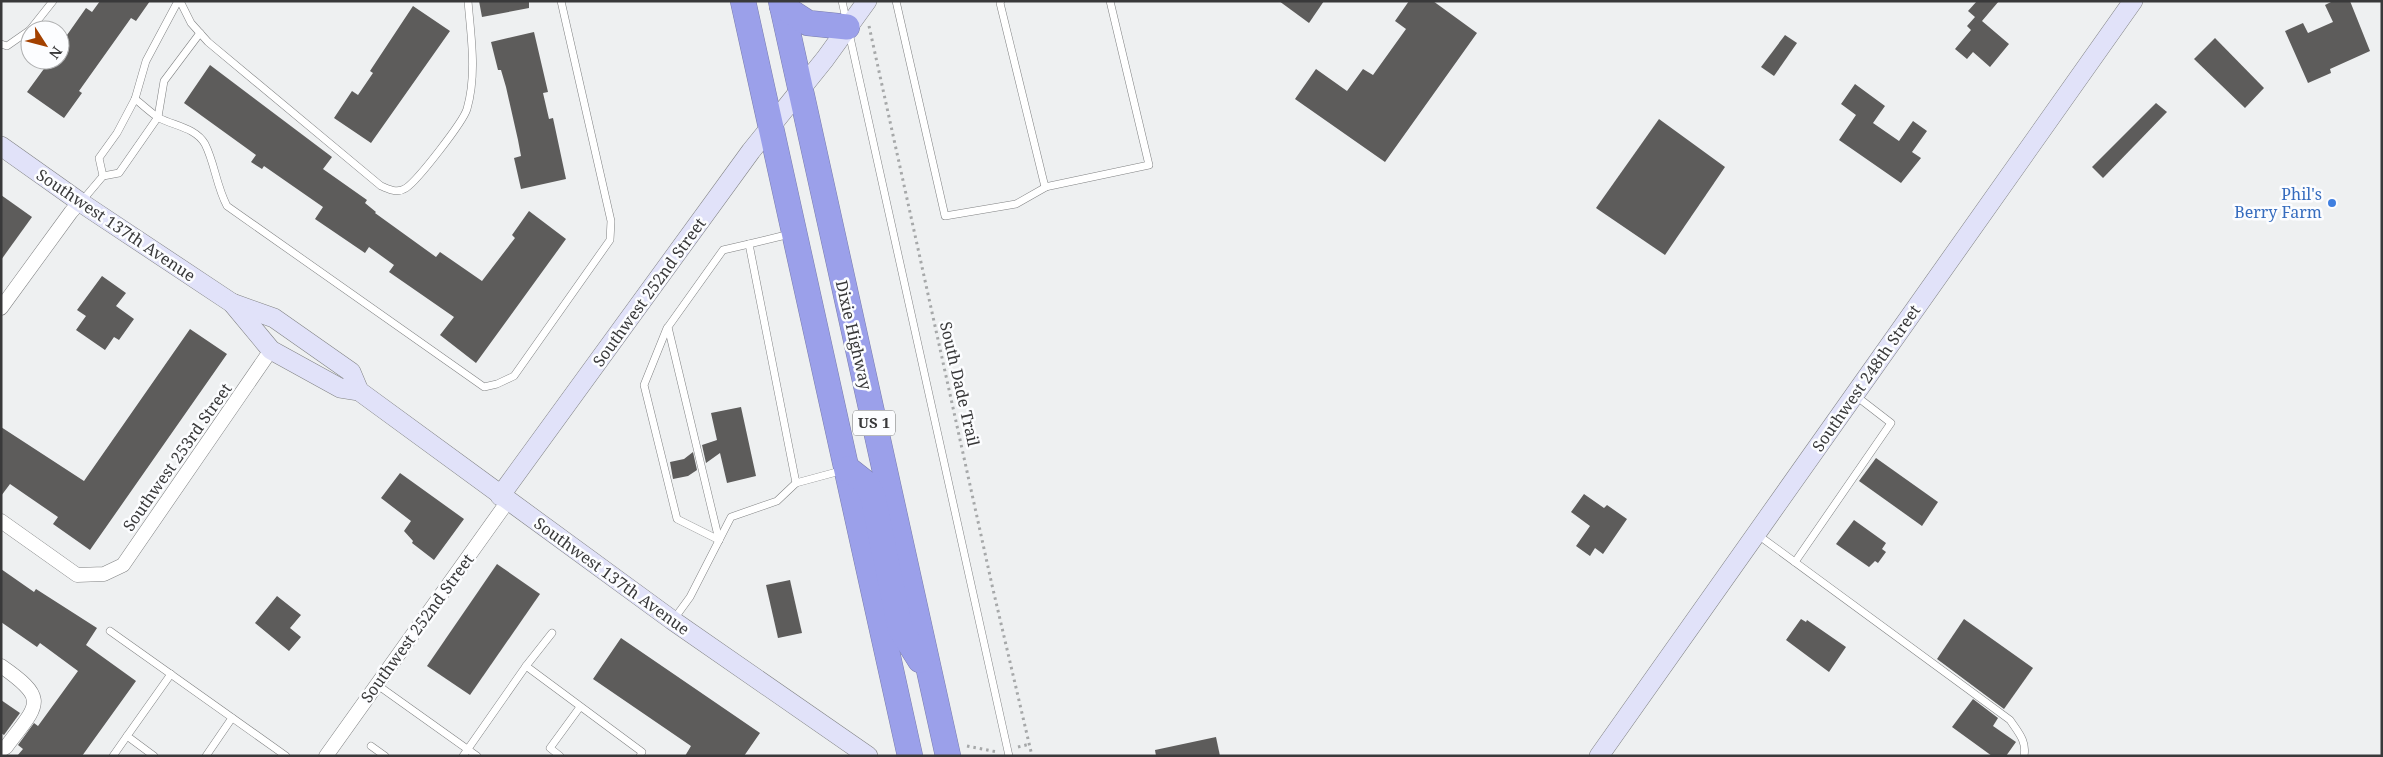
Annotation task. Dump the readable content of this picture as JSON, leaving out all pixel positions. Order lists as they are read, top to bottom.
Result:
{
  "streets": {
    "highway": ["Dixie Highway", "US 1"],
    "street": [
      "Southwest 137th Avenue",
      "Southwest 252nd Street",
      "Southwest 248th Street",
      "Southwest 253rd Street"
    ],
    "path": ["South Dade Trail"]
  },
  "crossings": [
    ["Southwest 137th Avenue", "Southwest 252nd Street"],
    ["Southwest 137th Avenue", "Southwest 253rd Street"],
    ["Southwest 252nd Street", "Dixie Highway"],
    ["Southwest 252nd Street", "South Dade Trail"],
    ["Southwest 252nd Street", "US 1"]
  ],
  "places": ["Phil's Berry Farm"],
  "north": "bottom right"
}
